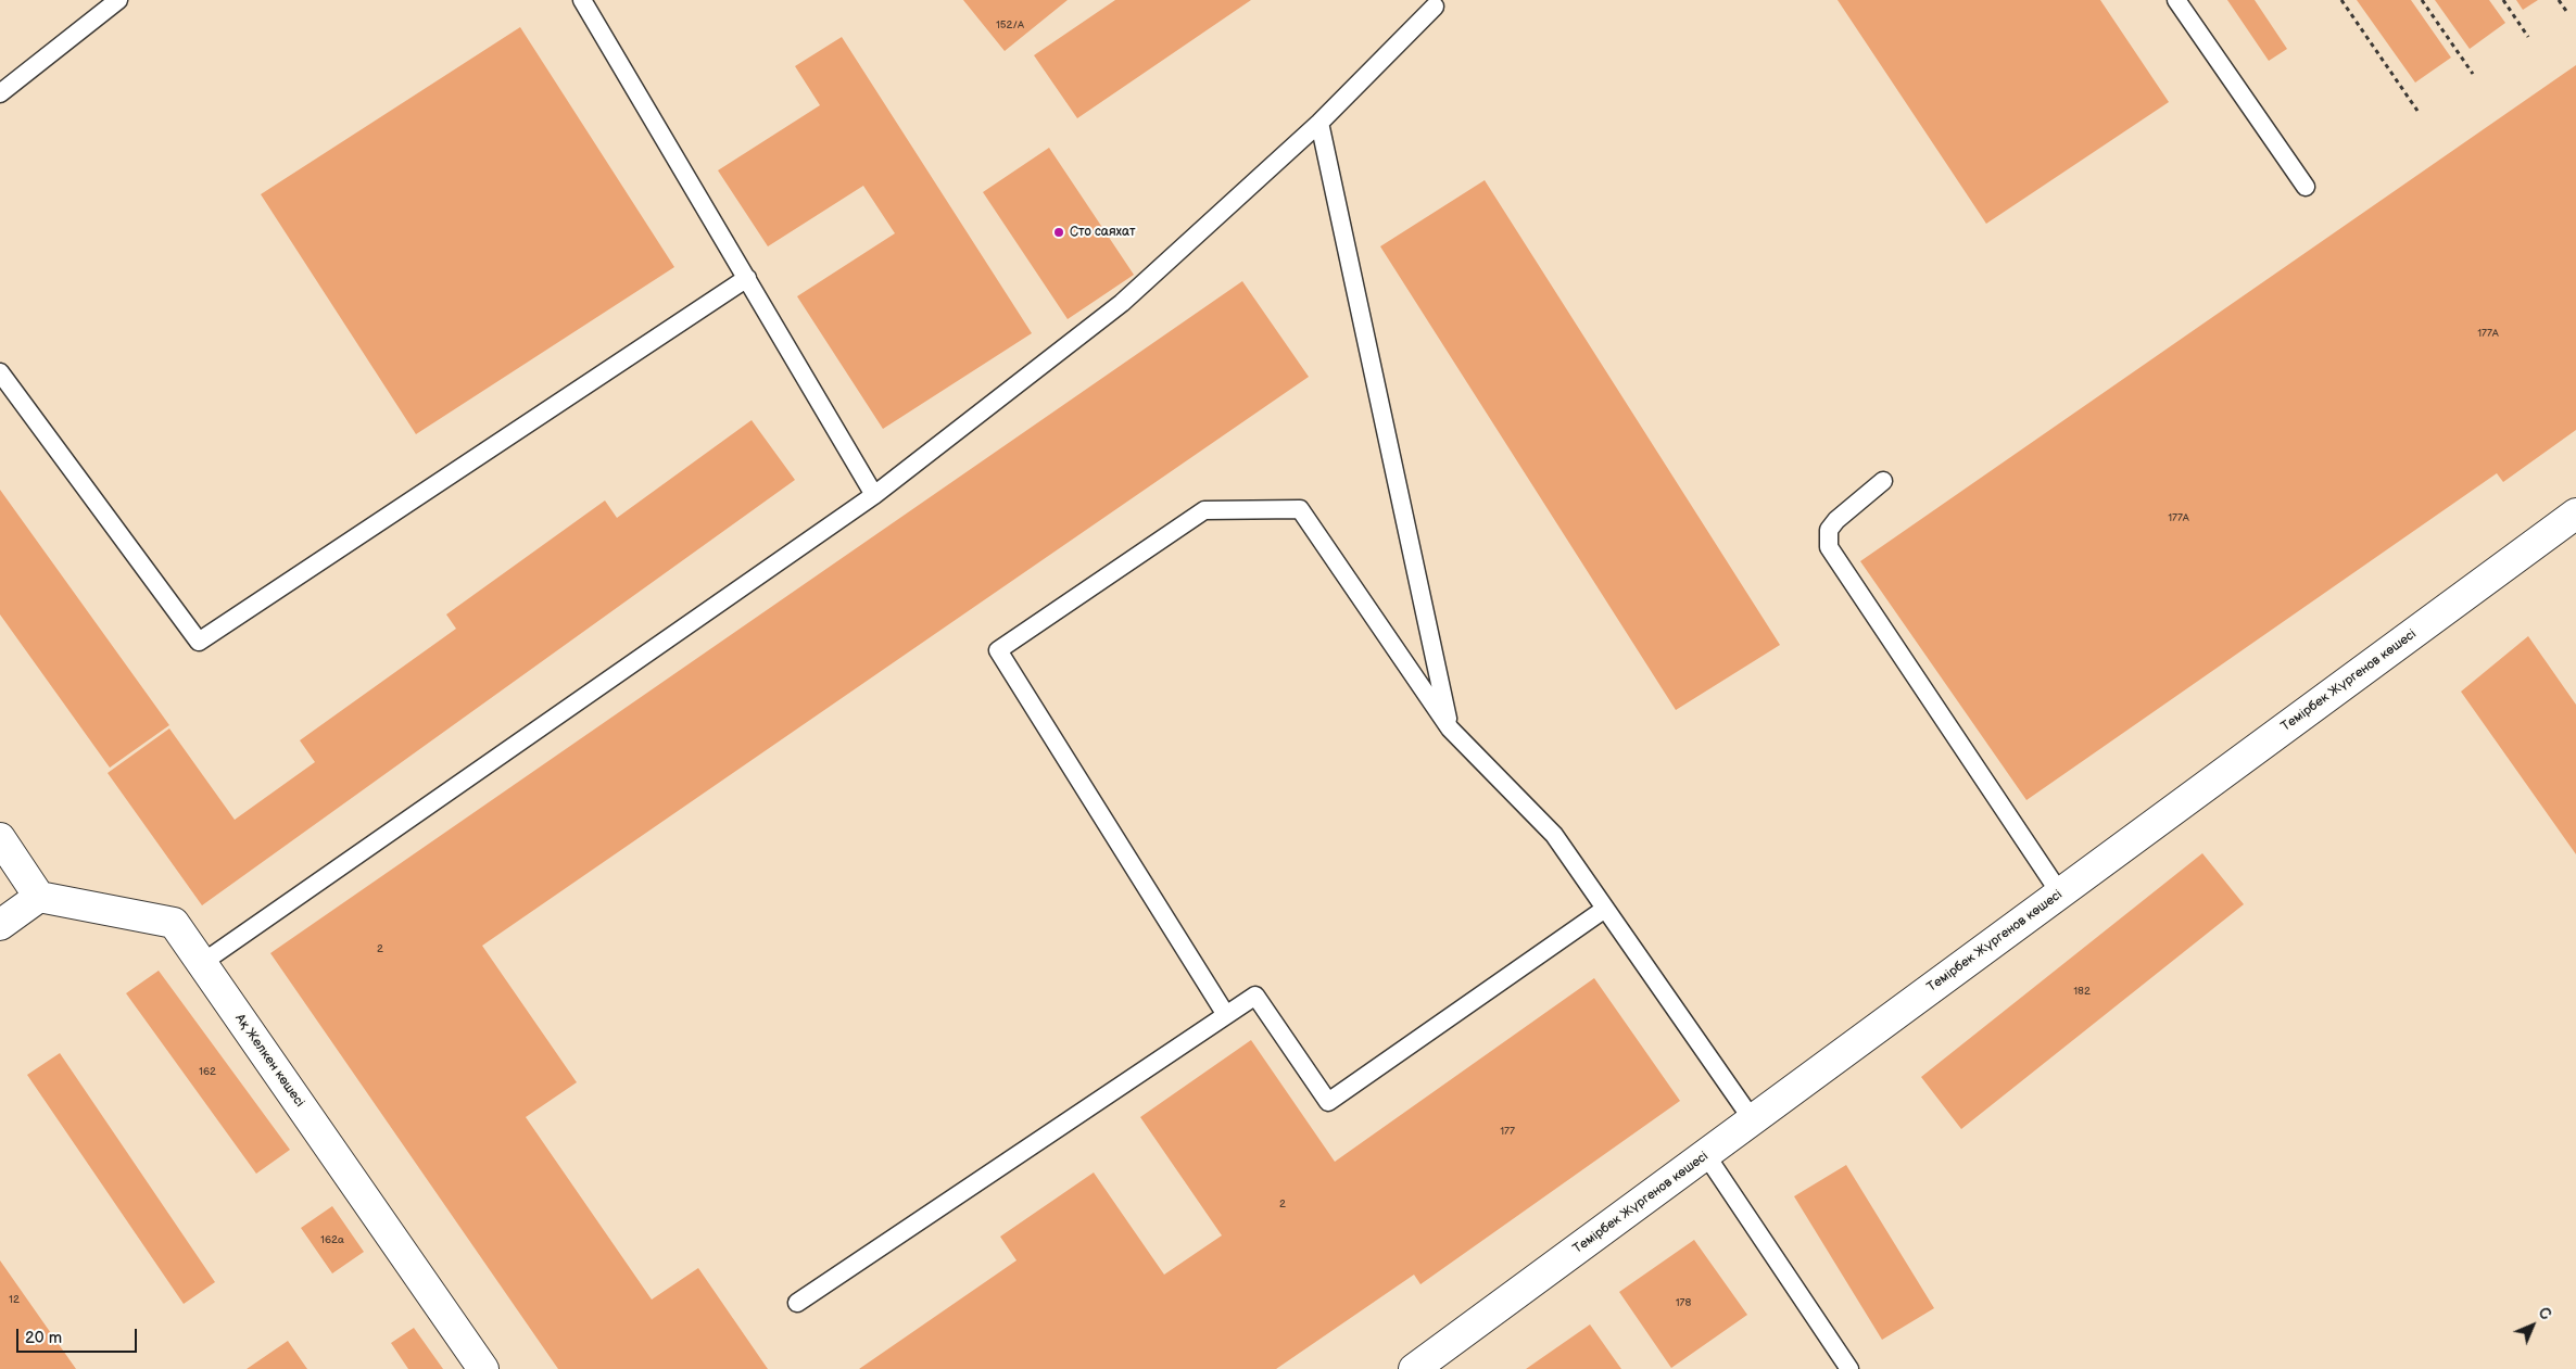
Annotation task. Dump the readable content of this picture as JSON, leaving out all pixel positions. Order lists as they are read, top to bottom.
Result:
{
  "streets": {
    "street": ["Темірбек Жүргенов көшесі", "Ақ Желкен көшесі"]
  },
  "places": ["Сто саяхат"],
  "house_numbers": [
    "152/А",
    "177А",
    "177А",
    "2",
    "182",
    "162",
    "177",
    "2",
    "162а",
    "12",
    "178"
  ],
  "scale_bar": "20 m",
  "north": "top right"
}
